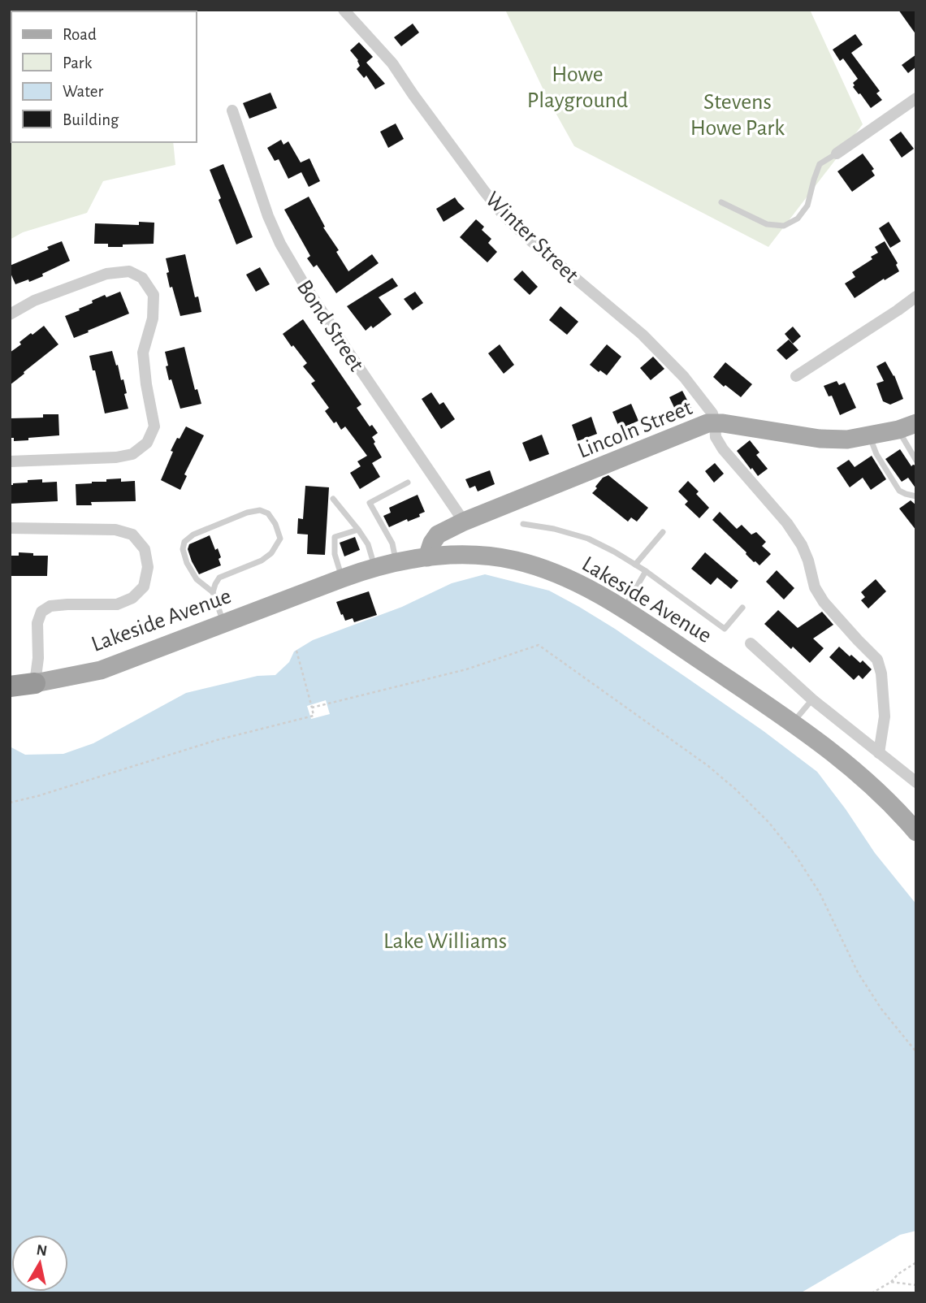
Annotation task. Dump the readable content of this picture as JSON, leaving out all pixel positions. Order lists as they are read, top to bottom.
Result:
{
  "streets": {
    "highway": ["Lakeside Avenue"],
    "main road": ["Lincoln Street"],
    "street": ["Winter Street", "Bond Street"]
  },
  "crossings": [
    ["Winter Street", "Lincoln Street"],
    ["Bond Street", "Lincoln Street"],
    ["Lincoln Street", "Lakeside Avenue"]
  ],
  "parks": ["Howe Playground", "Stevens Howe Park", "Lake Williams"],
  "legend": [
    "Road",
    "Park",
    "Water",
    "Building"
  ],
  "north": "top"
}
